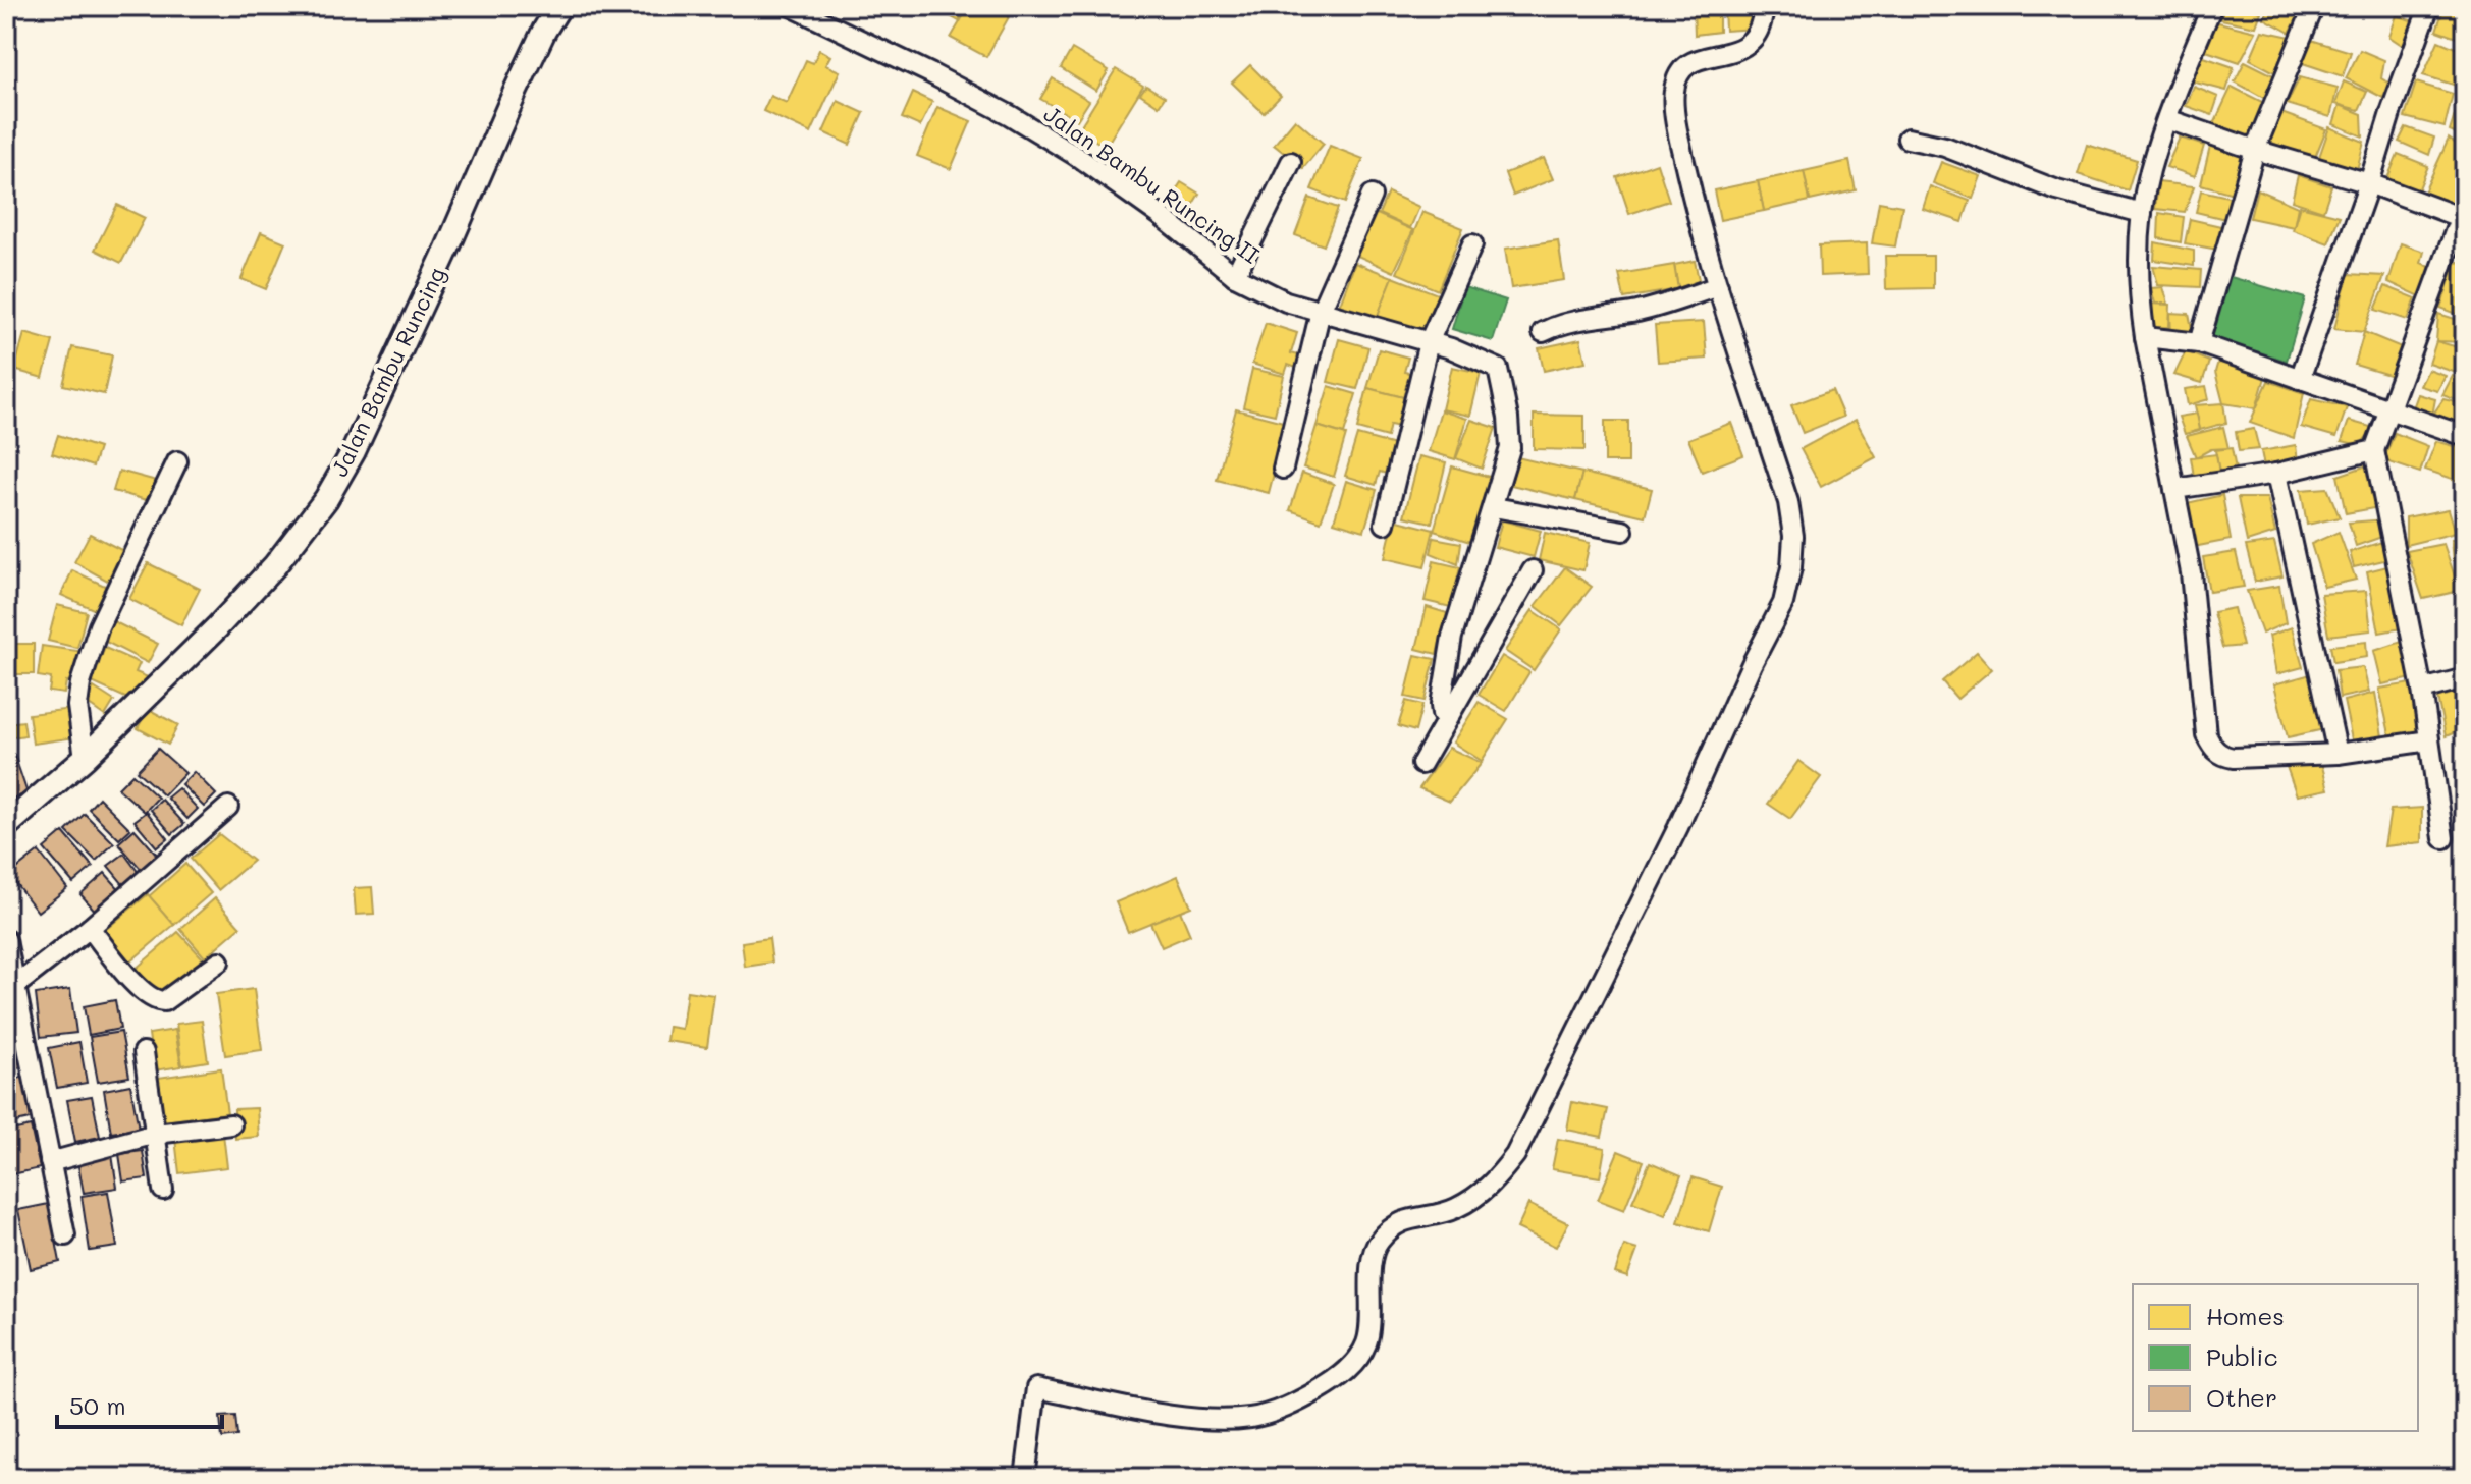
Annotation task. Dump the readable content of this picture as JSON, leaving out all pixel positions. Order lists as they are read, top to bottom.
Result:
{
  "streets": {
    "street": ["Jalan Bambu Runcing II", "Jalan Bambu Runcing"]
  },
  "legend": ["Homes", "Public", "Other"],
  "scale_bar": "50 m"
}
